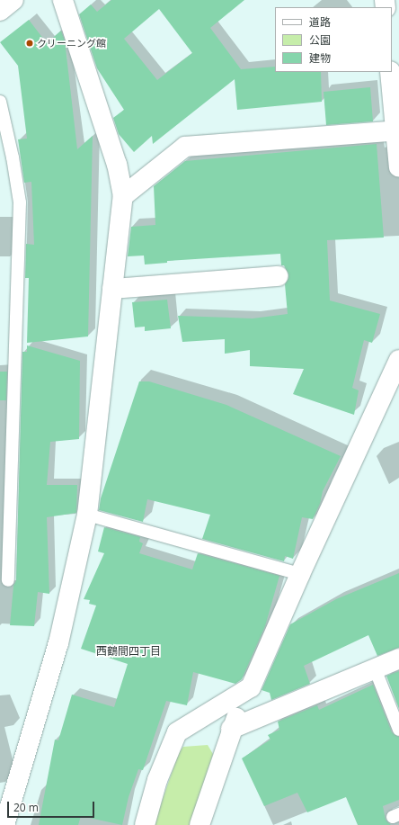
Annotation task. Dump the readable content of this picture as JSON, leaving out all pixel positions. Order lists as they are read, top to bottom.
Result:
{
  "districts": ["西鶴間四丁目"],
  "places": ["クリーニング館"],
  "legend": ["道路", "公園", "建物"],
  "scale_bar": "20 m"
}
